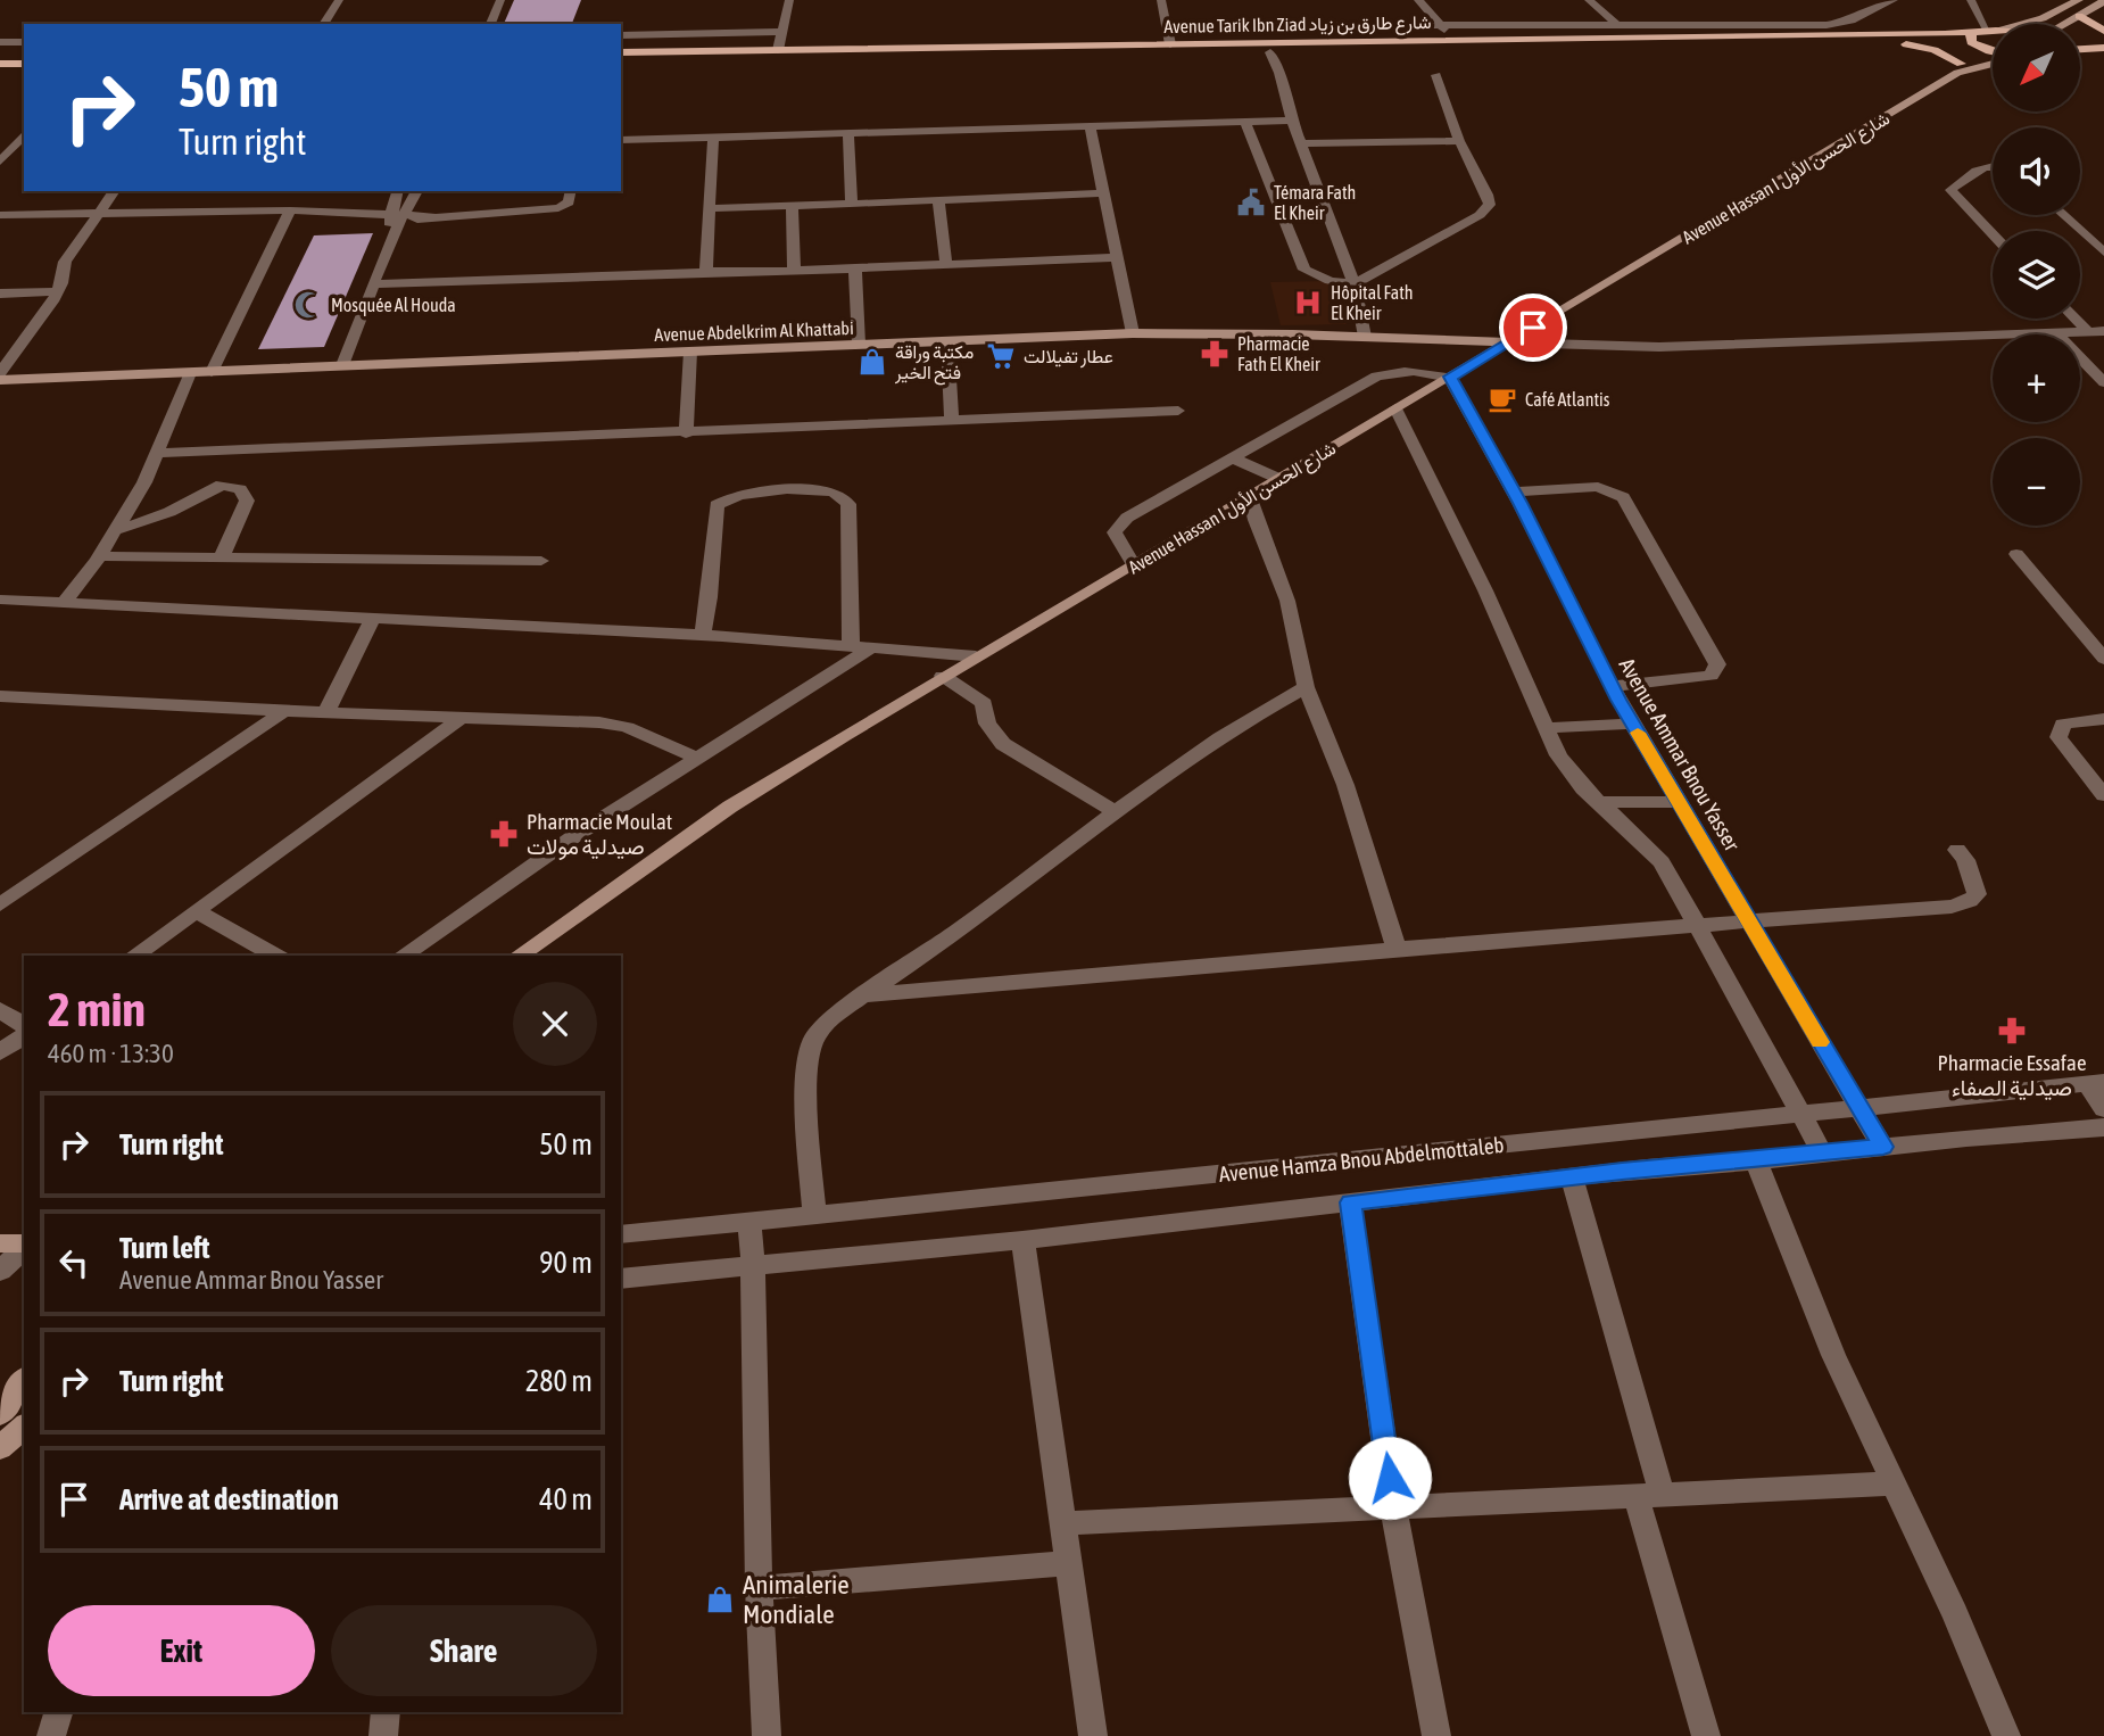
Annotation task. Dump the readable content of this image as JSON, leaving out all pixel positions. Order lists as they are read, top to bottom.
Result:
{
  "streets": {
    "main road": ["Avenue Tarik Ibn Ziad شارع طارق بن زياد", "Avenue Hassan I شارع الحسن الأول", "Avenue Abdelkrim Al Khattabi"],
    "street": ["Avenue Ammar Bnou Yasser", "Avenue Hamza Bnou Abdelmottaleb"]
  },
  "crossings": [
    ["Avenue Tarik Ibn Ziad شارع طارق بن زياد", "Avenue Hassan I شارع الحسن الأول"],
    ["Avenue Hassan I شارع الحسن الأول", "Avenue Abdelkrim Al Khattabi"],
    ["Avenue Hassan I شارع الحسن الأول", "Avenue Ammar Bnou Yasser"],
    ["Avenue Ammar Bnou Yasser", "Avenue Hamza Bnou Abdelmottaleb"]
  ],
  "places": {
    "public building": ["Témara Fath El Kheir"],
    "hospital": ["Hôpital Fath El Kheir"],
    "mosque": ["Mosquée Al Houda"],
    "pharmacy": ["Pharmacie Fath El Kheir", "Pharmacie Moulat صيدلية مولات", "Pharmacie Essafae صيدلية الصفاء"],
    "supermarket": ["عطار تفيلالت"],
    "shop": ["مكتبة وراقة فتح الخير", "Animalerie Mondiale"],
    "cafe": ["Café Atlantis"]
  },
  "north": "bottom left",
  "page": {
    "map_buttons": ["+", "−"],
    "turn": ["50 m", "Turn right"],
    "heading": ["2 min", "460 m · 13:30"],
    "list": [
      {
        "name": "Turn right",
        "value": "50 m"
      },
      {
        "name": "Turn left",
        "note": "Avenue Ammar Bnou Yasser",
        "value": "90 m"
      },
      {
        "name": "Turn right",
        "value": "280 m"
      },
      {
        "name": "Arrive at destination",
        "value": "40 m"
      }
    ],
    "buttons": ["Exit", "Share"]
  }
}
